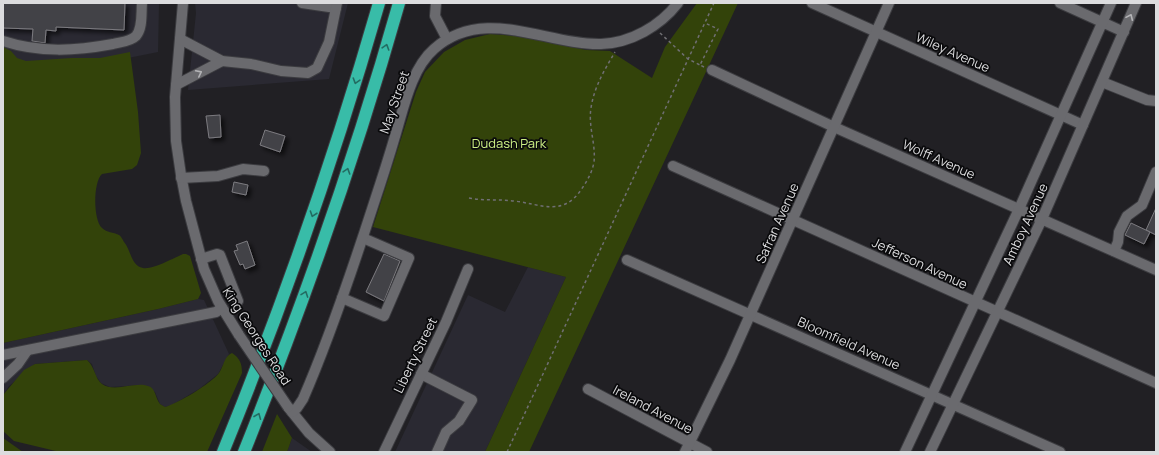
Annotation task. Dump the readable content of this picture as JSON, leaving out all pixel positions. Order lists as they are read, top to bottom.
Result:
{
  "streets": {
    "street": [
      "Wiley Avenue",
      "May Street",
      "Wolff Avenue",
      "Safran Avenue",
      "Amboy Avenue",
      "Jefferson Avenue",
      "King Georges Road",
      "Bloomfield Avenue",
      "Liberty Street",
      "Ireland Avenue"
    ]
  },
  "crossings": [
    ["Wiley Avenue", "Safran Avenue"],
    ["Wiley Avenue", "Amboy Avenue"],
    ["May Street", "King Georges Road"],
    ["Wolff Avenue", "Safran Avenue"],
    ["Wolff Avenue", "Amboy Avenue"],
    ["Safran Avenue", "Jefferson Avenue"],
    ["Safran Avenue", "Bloomfield Avenue"],
    ["Safran Avenue", "Ireland Avenue"],
    ["Amboy Avenue", "Jefferson Avenue"],
    ["Amboy Avenue", "Bloomfield Avenue"]
  ],
  "parks": ["Dudash Park"]
}
